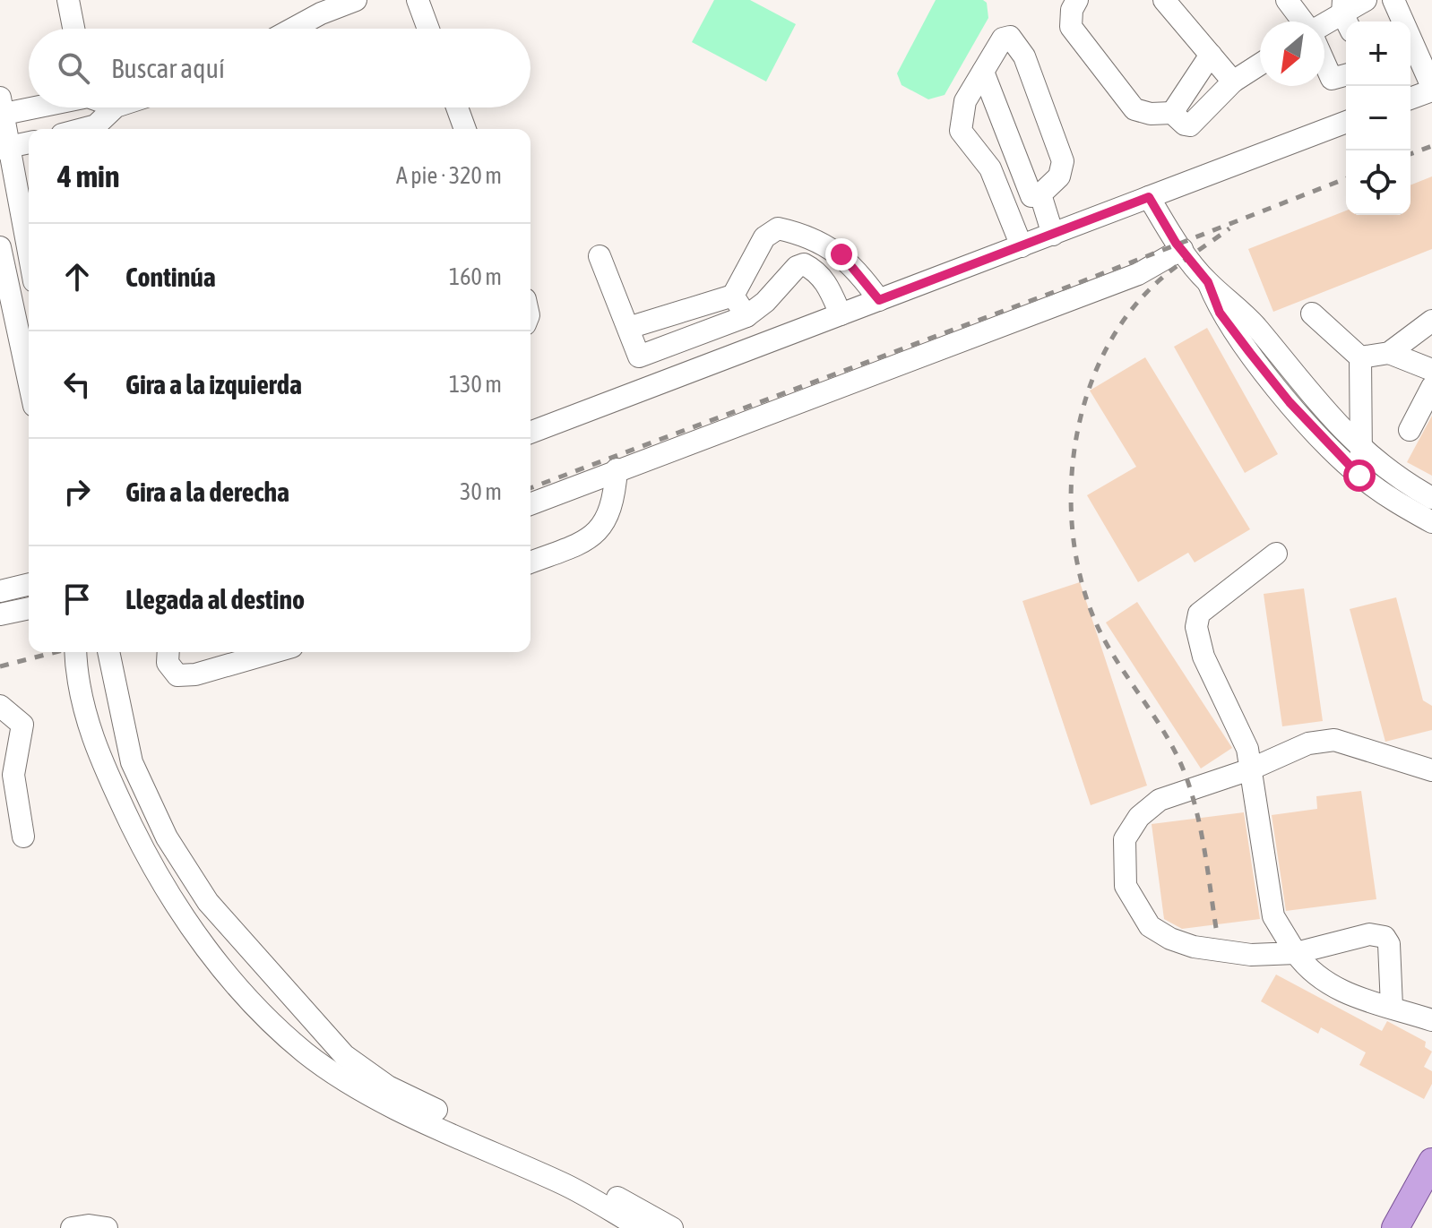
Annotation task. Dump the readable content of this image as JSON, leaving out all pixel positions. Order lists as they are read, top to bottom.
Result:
{
  "north": "bottom left",
  "page": {
    "map_buttons": ["+", "−"],
    "search": "Buscar aquí",
    "heading": ["4 min", "A pie · 320 m"],
    "list": [
      ["Continúa", "160 m"],
      ["Gira a la izquierda", "130 m"],
      ["Gira a la derecha", "30 m"],
      "Llegada al destino"
    ]
  }
}
